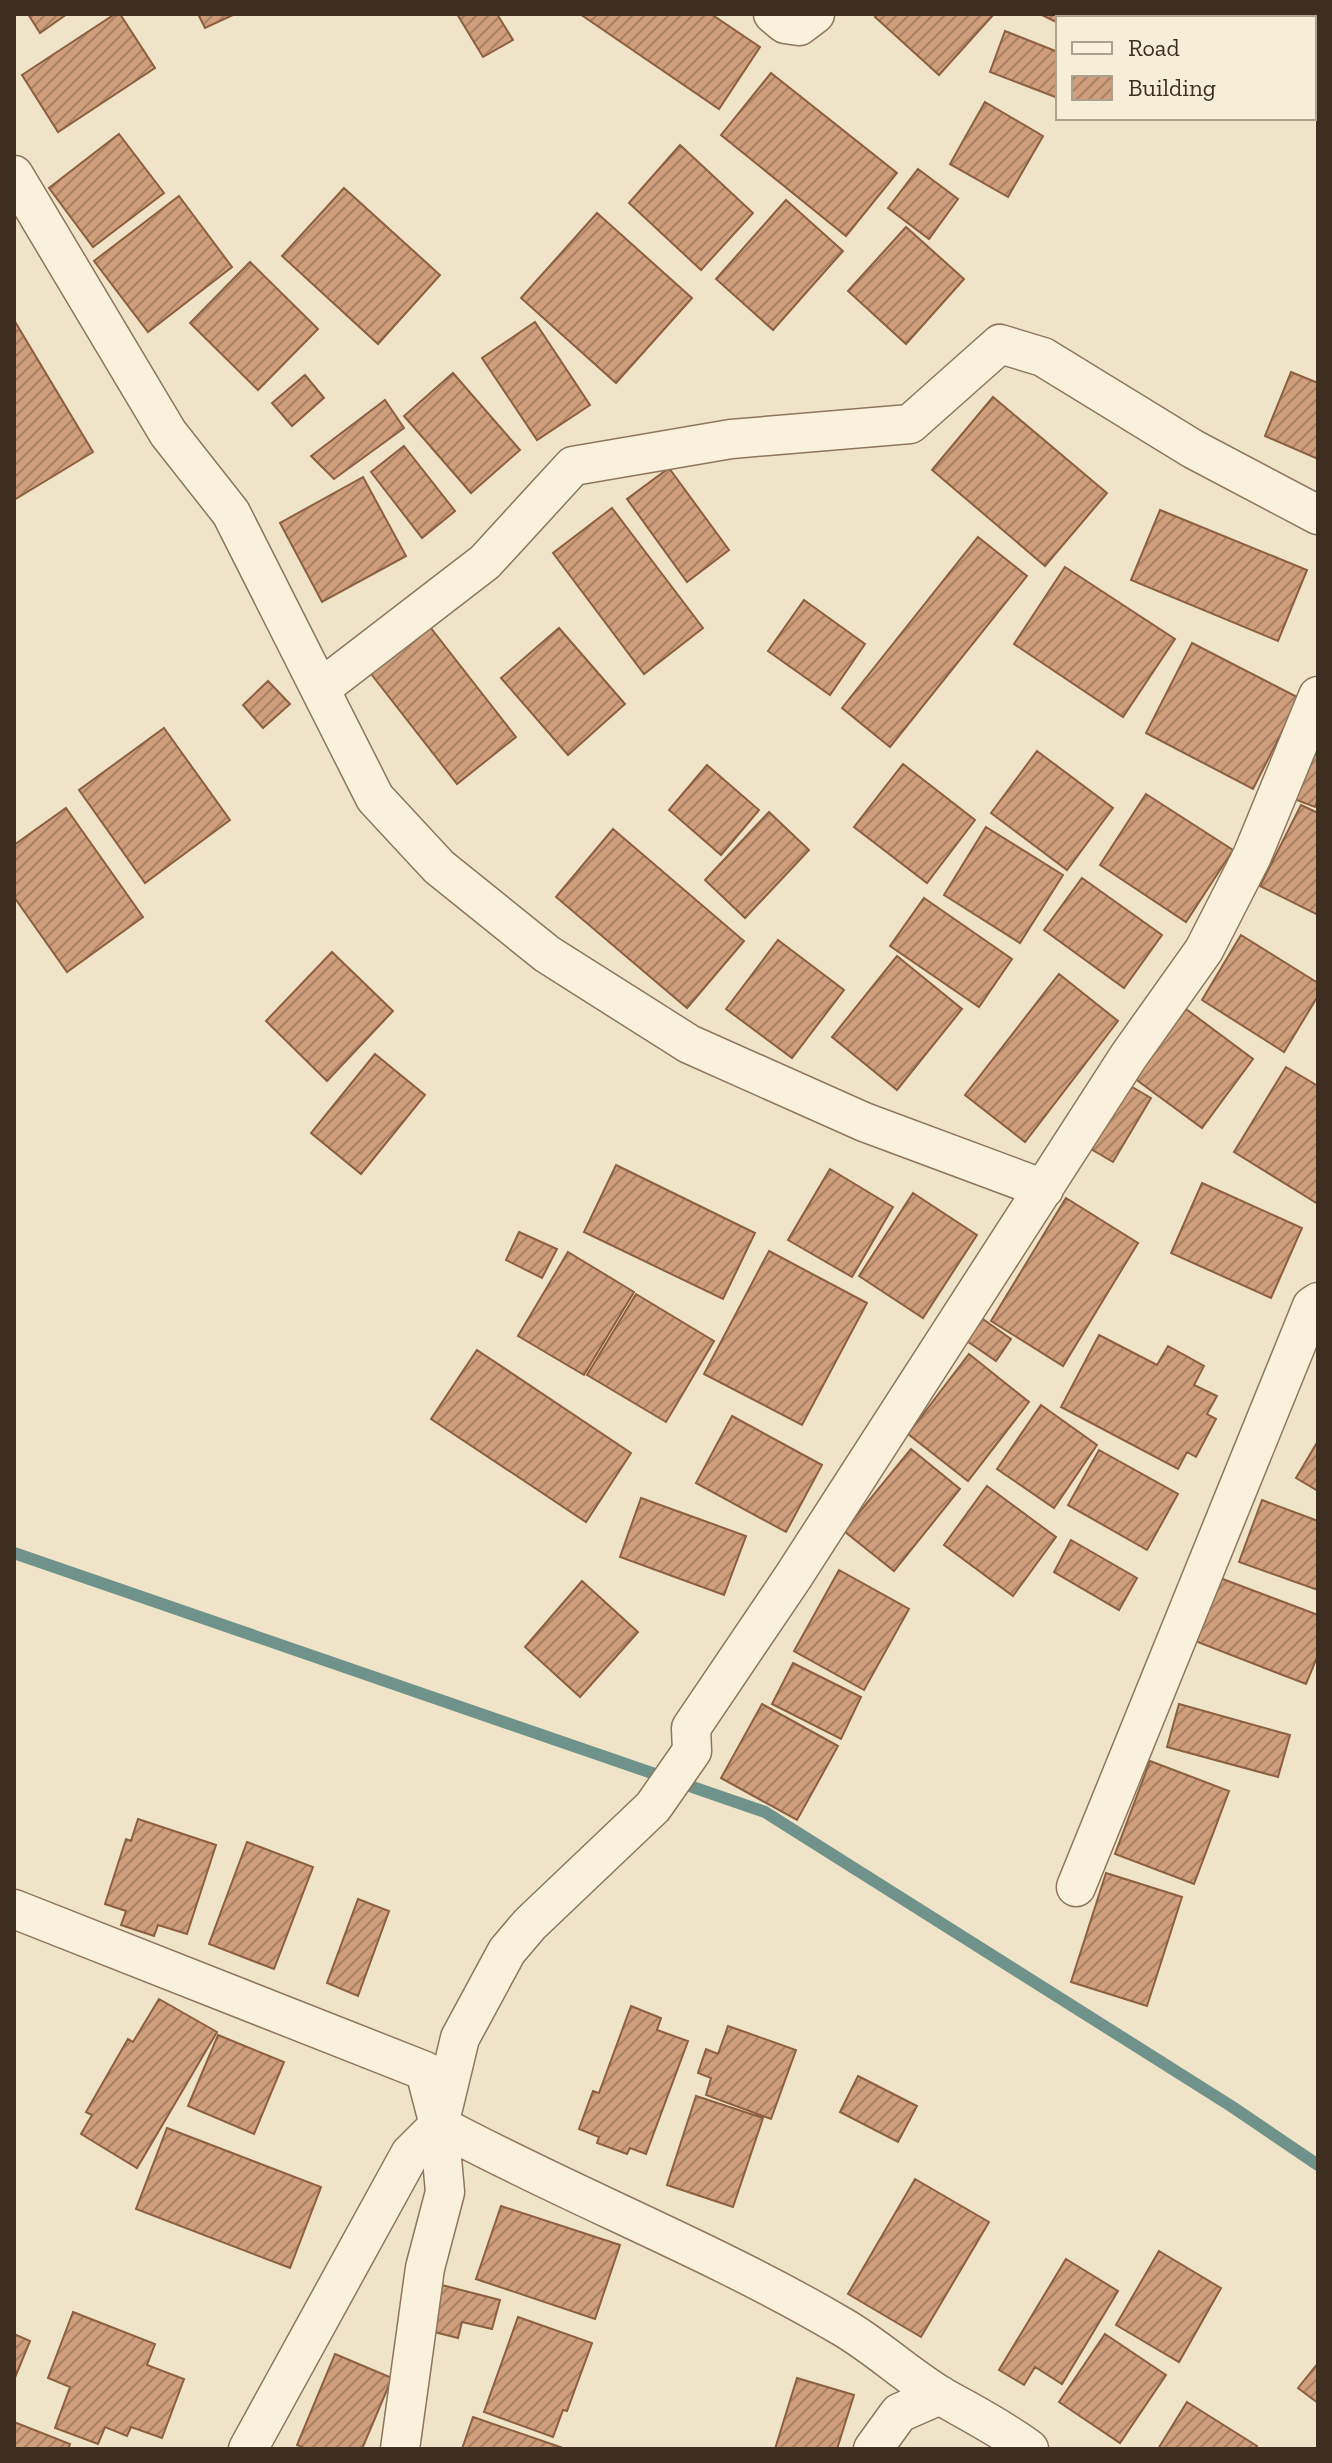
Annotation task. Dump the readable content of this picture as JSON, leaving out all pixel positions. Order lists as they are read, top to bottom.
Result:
{
  "legend": ["Road", "Building"]
}
